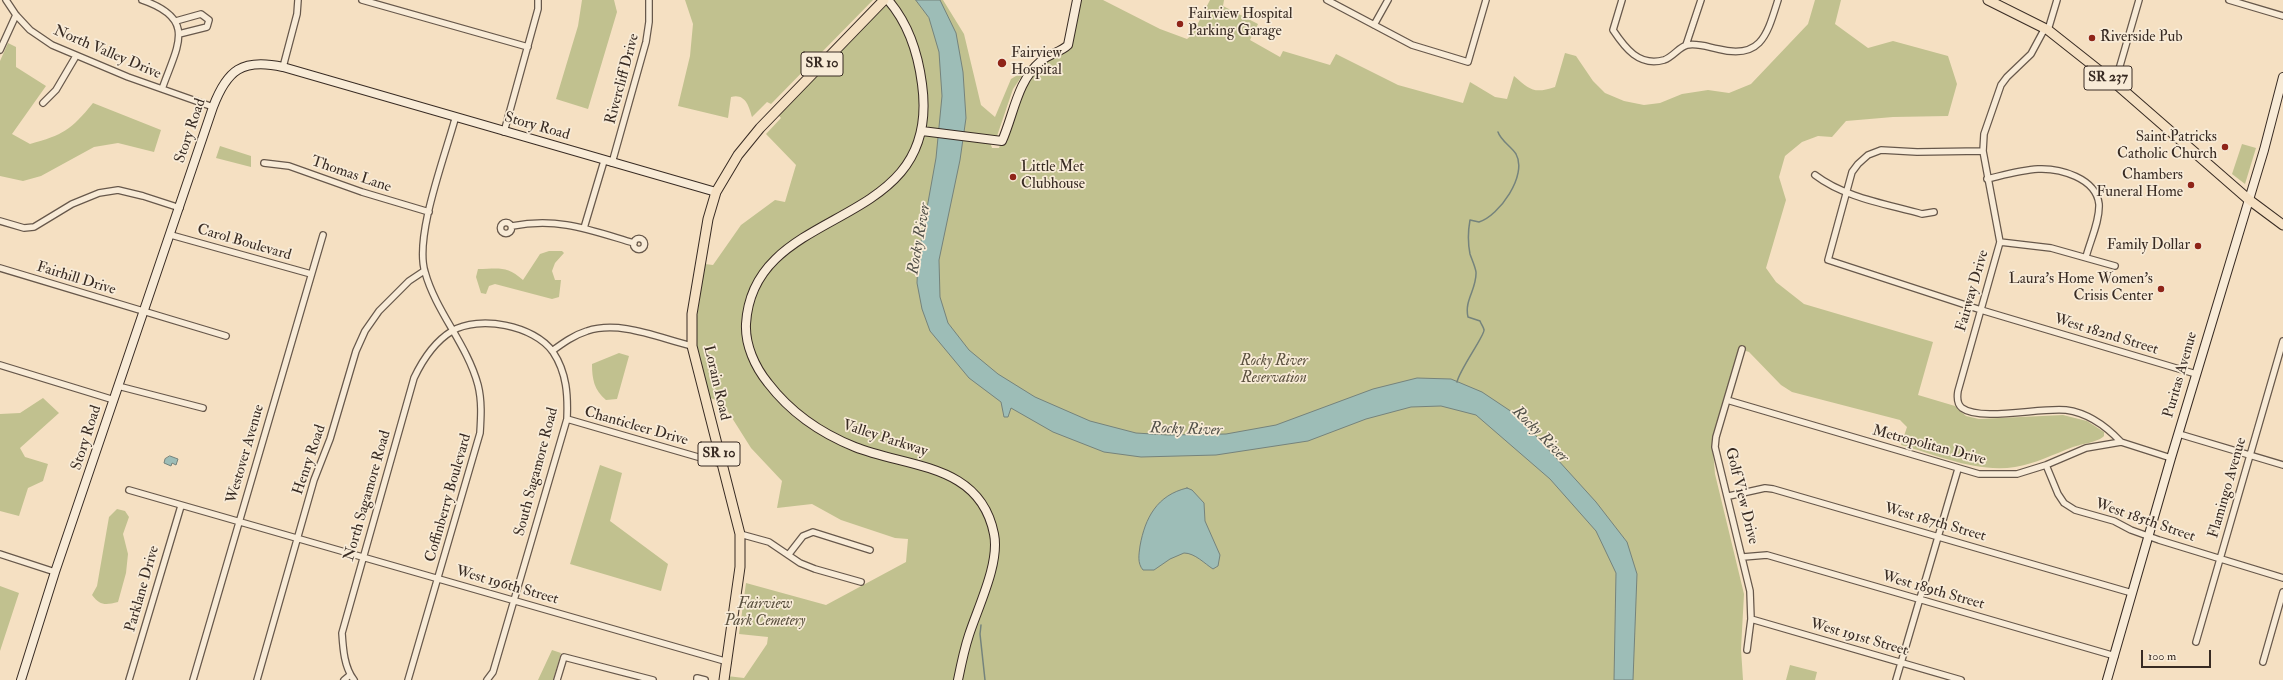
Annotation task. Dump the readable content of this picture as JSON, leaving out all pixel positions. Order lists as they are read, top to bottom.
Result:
{
  "streets": {
    "main road": ["SR 10", "SR 237", "Lorain Road"],
    "street": [
      "North Valley Drive",
      "Rivercliff Drive",
      "Story Road",
      "Thomas Lane",
      "Carol Boulevard",
      "Fairhill Drive",
      "Fairway Drive",
      "West 182nd Street",
      "Puritas Avenue",
      "Chanticleer Drive",
      "Valley Parkway",
      "Metropolitan Drive",
      "Westover Avenue",
      "Henry Road",
      "South Sagamore Road",
      "Flamingo Avenue",
      "North Sagamore Road",
      "Golf View Drive",
      "Coffinberry Boulevard",
      "West 185th Street",
      "West 187th Street",
      "West 196th Street",
      "Parklane Drive",
      "West 189th Street",
      "West 191st Street"
    ]
  },
  "crossings": [
    ["North Valley Drive", "Story Road"],
    ["SR 237", "Fairway Drive"],
    ["SR 237", "Puritas Avenue"],
    ["Rivercliff Drive", "Story Road"],
    ["Story Road", "Carol Boulevard"],
    ["Story Road", "Fairhill Drive"],
    ["Story Road", "Lorain Road"],
    ["Story Road", "Coffinberry Boulevard"],
    ["Thomas Lane", "Coffinberry Boulevard"],
    ["Carol Boulevard", "Westover Avenue"],
    ["Fairway Drive", "West 182nd Street"],
    ["Fairway Drive", "Metropolitan Drive"],
    ["West 182nd Street", "Puritas Avenue"],
    ["Puritas Avenue", "Metropolitan Drive"],
    ["Puritas Avenue", "West 185th Street"],
    ["Puritas Avenue", "West 187th Street"],
    ["Puritas Avenue", "West 189th Street"],
    ["Lorain Road", "Chanticleer Drive"],
    ["Lorain Road", "West 196th Street"],
    ["Chanticleer Drive", "South Sagamore Road"],
    ["Metropolitan Drive", "Golf View Drive"],
    ["Metropolitan Drive", "West 185th Street"],
    ["Westover Avenue", "West 196th Street"],
    ["Henry Road", "Coffinberry Boulevard"],
    ["Henry Road", "West 196th Street"],
    ["South Sagamore Road", "North Sagamore Road"],
    ["South Sagamore Road", "Coffinberry Boulevard"],
    ["South Sagamore Road", "West 196th Street"],
    ["Flamingo Avenue", "West 185th Street"],
    ["North Sagamore Road", "Coffinberry Boulevard"],
    ["North Sagamore Road", "West 196th Street"],
    ["Golf View Drive", "West 187th Street"],
    ["Golf View Drive", "West 189th Street"],
    ["Golf View Drive", "West 191st Street"],
    ["Coffinberry Boulevard", "West 196th Street"],
    ["West 196th Street", "Parklane Drive"]
  ],
  "water": ["Rocky River"],
  "parks": ["Rocky River Reservation", "Fairview Park Cemetery"],
  "places": [
    "Fairview Hospital Parking Garage",
    "Riverside Pub",
    "Fairview Hospital",
    "Saint Patricks Catholic Church",
    "Little Met Clubhouse",
    "Chambers Funeral Home",
    "Family Dollar",
    "Laura's Home Women's Crisis Center"
  ],
  "scale_bar": "100 m"
}
